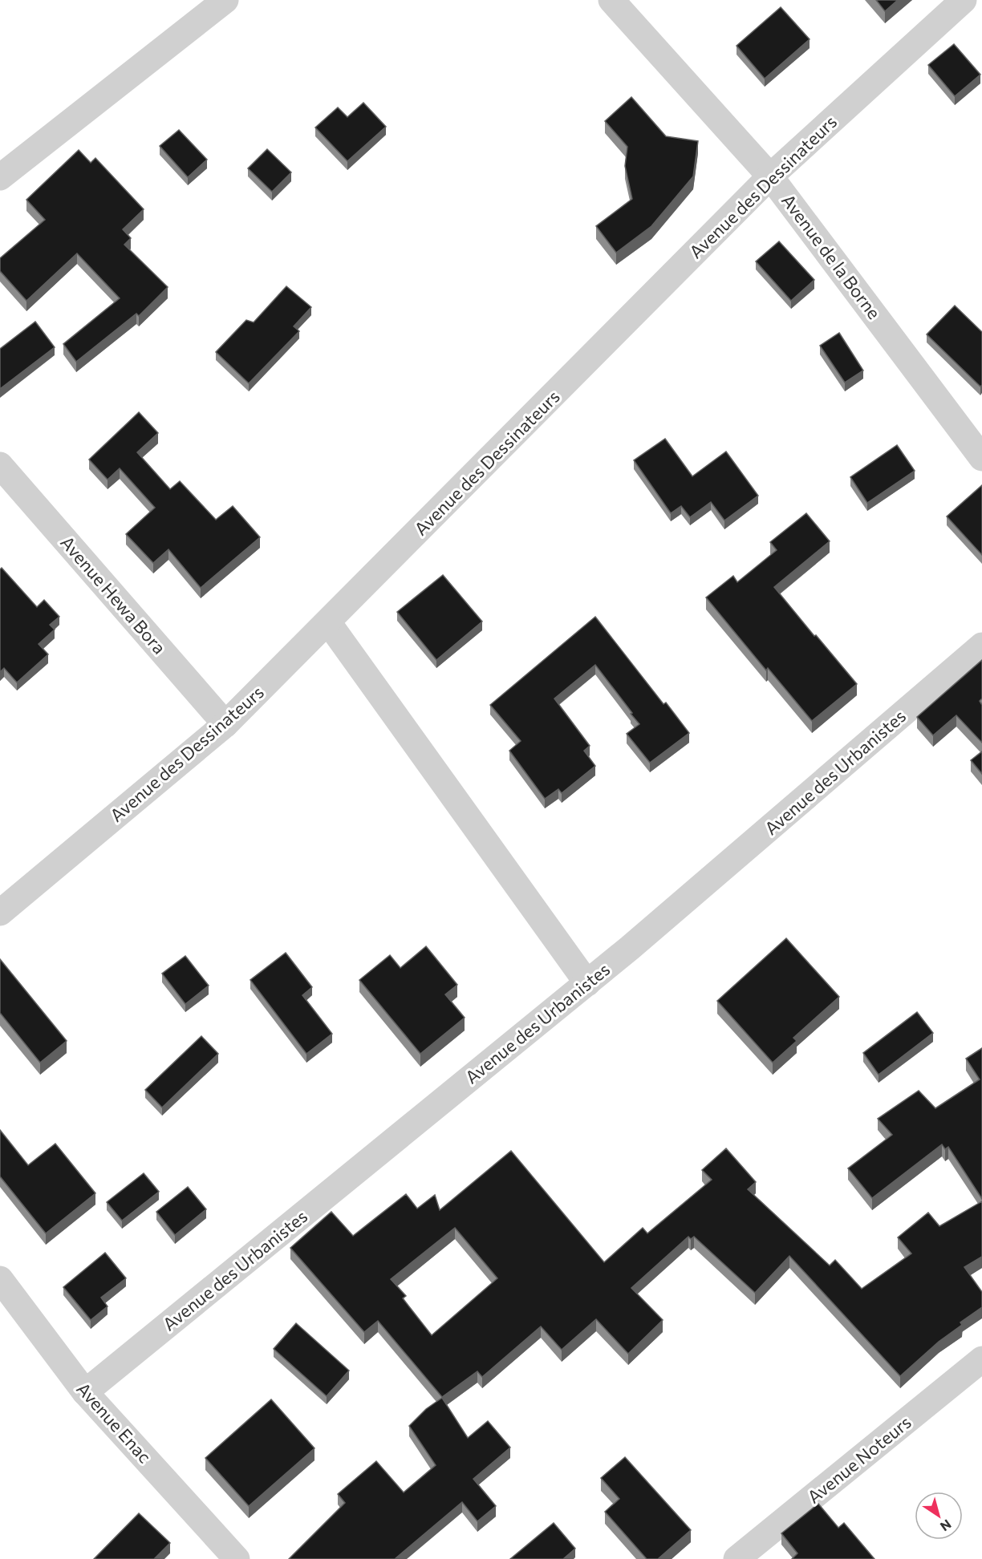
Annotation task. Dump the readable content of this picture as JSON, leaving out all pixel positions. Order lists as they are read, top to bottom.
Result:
{
  "streets": {
    "street": [
      "Avenue des Dessinateurs",
      "Avenue de la Borne",
      "Avenue Hewa Bora",
      "Avenue des Urbanistes",
      "Avenue Enac",
      "Avenue Noteurs"
    ]
  },
  "crossings": [
    ["Avenue des Dessinateurs", "Avenue de la Borne"],
    ["Avenue des Dessinateurs", "Avenue Hewa Bora"],
    ["Avenue des Urbanistes", "Avenue Enac"]
  ],
  "north": "bottom right"
}
